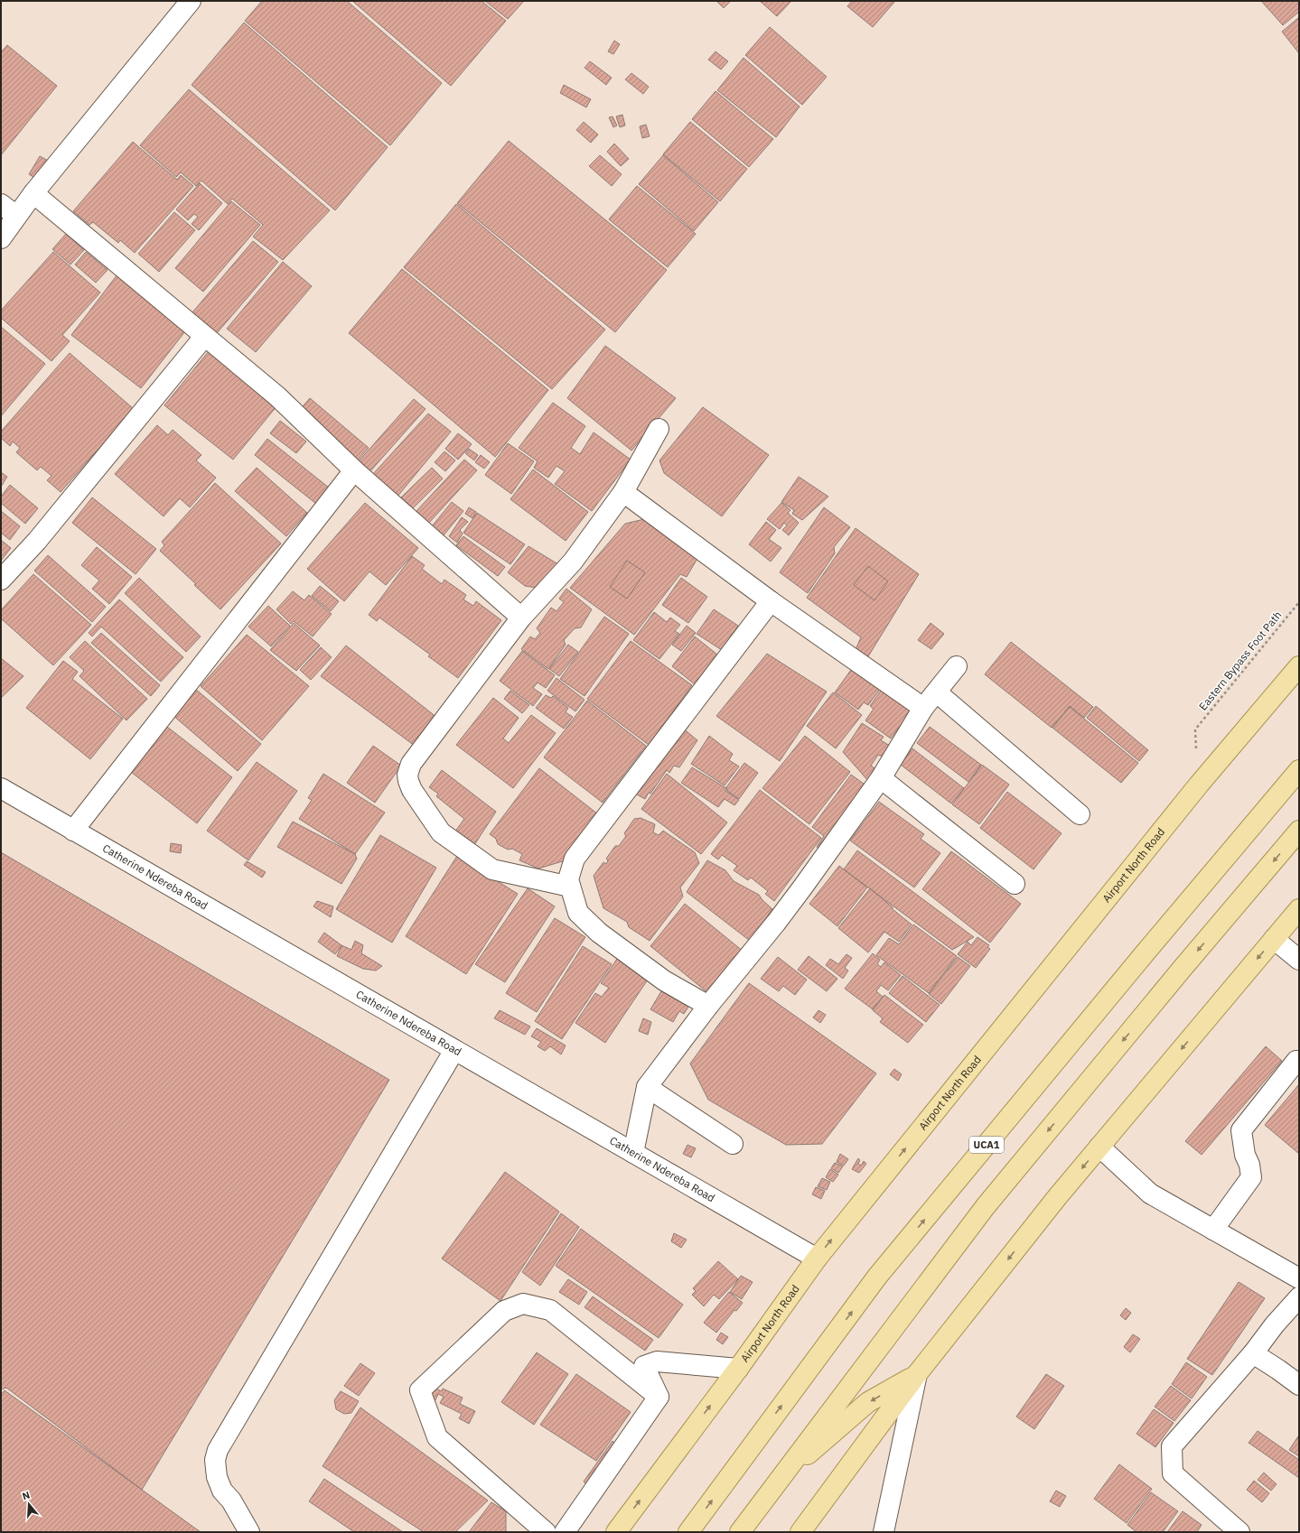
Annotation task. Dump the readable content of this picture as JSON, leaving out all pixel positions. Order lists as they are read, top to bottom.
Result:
{
  "streets": {
    "main road": ["Airport North Road", "UCA1"],
    "street": ["Catherine Ndereba Road"],
    "path": ["Eastern Bypass Foot Path"]
  },
  "crossings": [
    ["Airport North Road", "Catherine Ndereba Road"]
  ],
  "north": "top"
}
